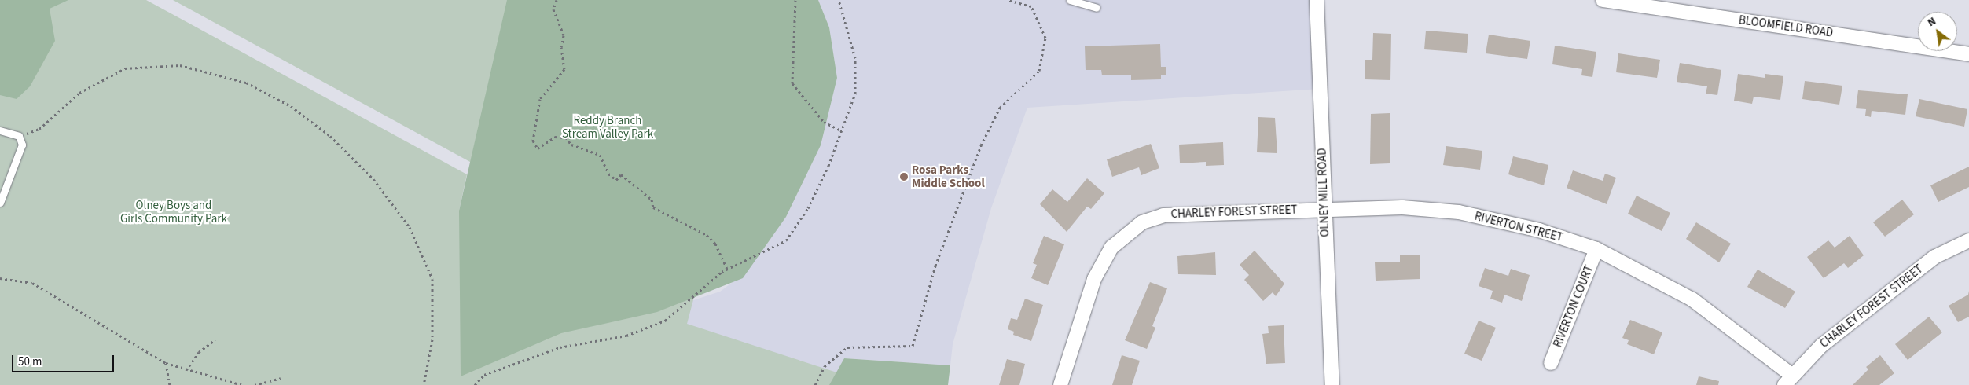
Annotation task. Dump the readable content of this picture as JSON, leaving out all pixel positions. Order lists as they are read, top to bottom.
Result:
{
  "streets": {
    "street": [
      "BLOOMFIELD ROAD",
      "OLNEY MILL ROAD",
      "CHARLEY FOREST STREET",
      "RIVERTON STREET",
      "RIVERTON COURT"
    ]
  },
  "crossings": [
    ["OLNEY MILL ROAD", "CHARLEY FOREST STREET"],
    ["OLNEY MILL ROAD", "RIVERTON STREET"],
    ["CHARLEY FOREST STREET", "RIVERTON STREET"],
    ["RIVERTON STREET", "RIVERTON COURT"]
  ],
  "parks": ["Reddy Branch Stream Valley Park", "Olney Boys and Girls Community Park"],
  "places": ["Rosa Parks Middle School"],
  "scale_bar": "50 m",
  "north": "top left"
}
